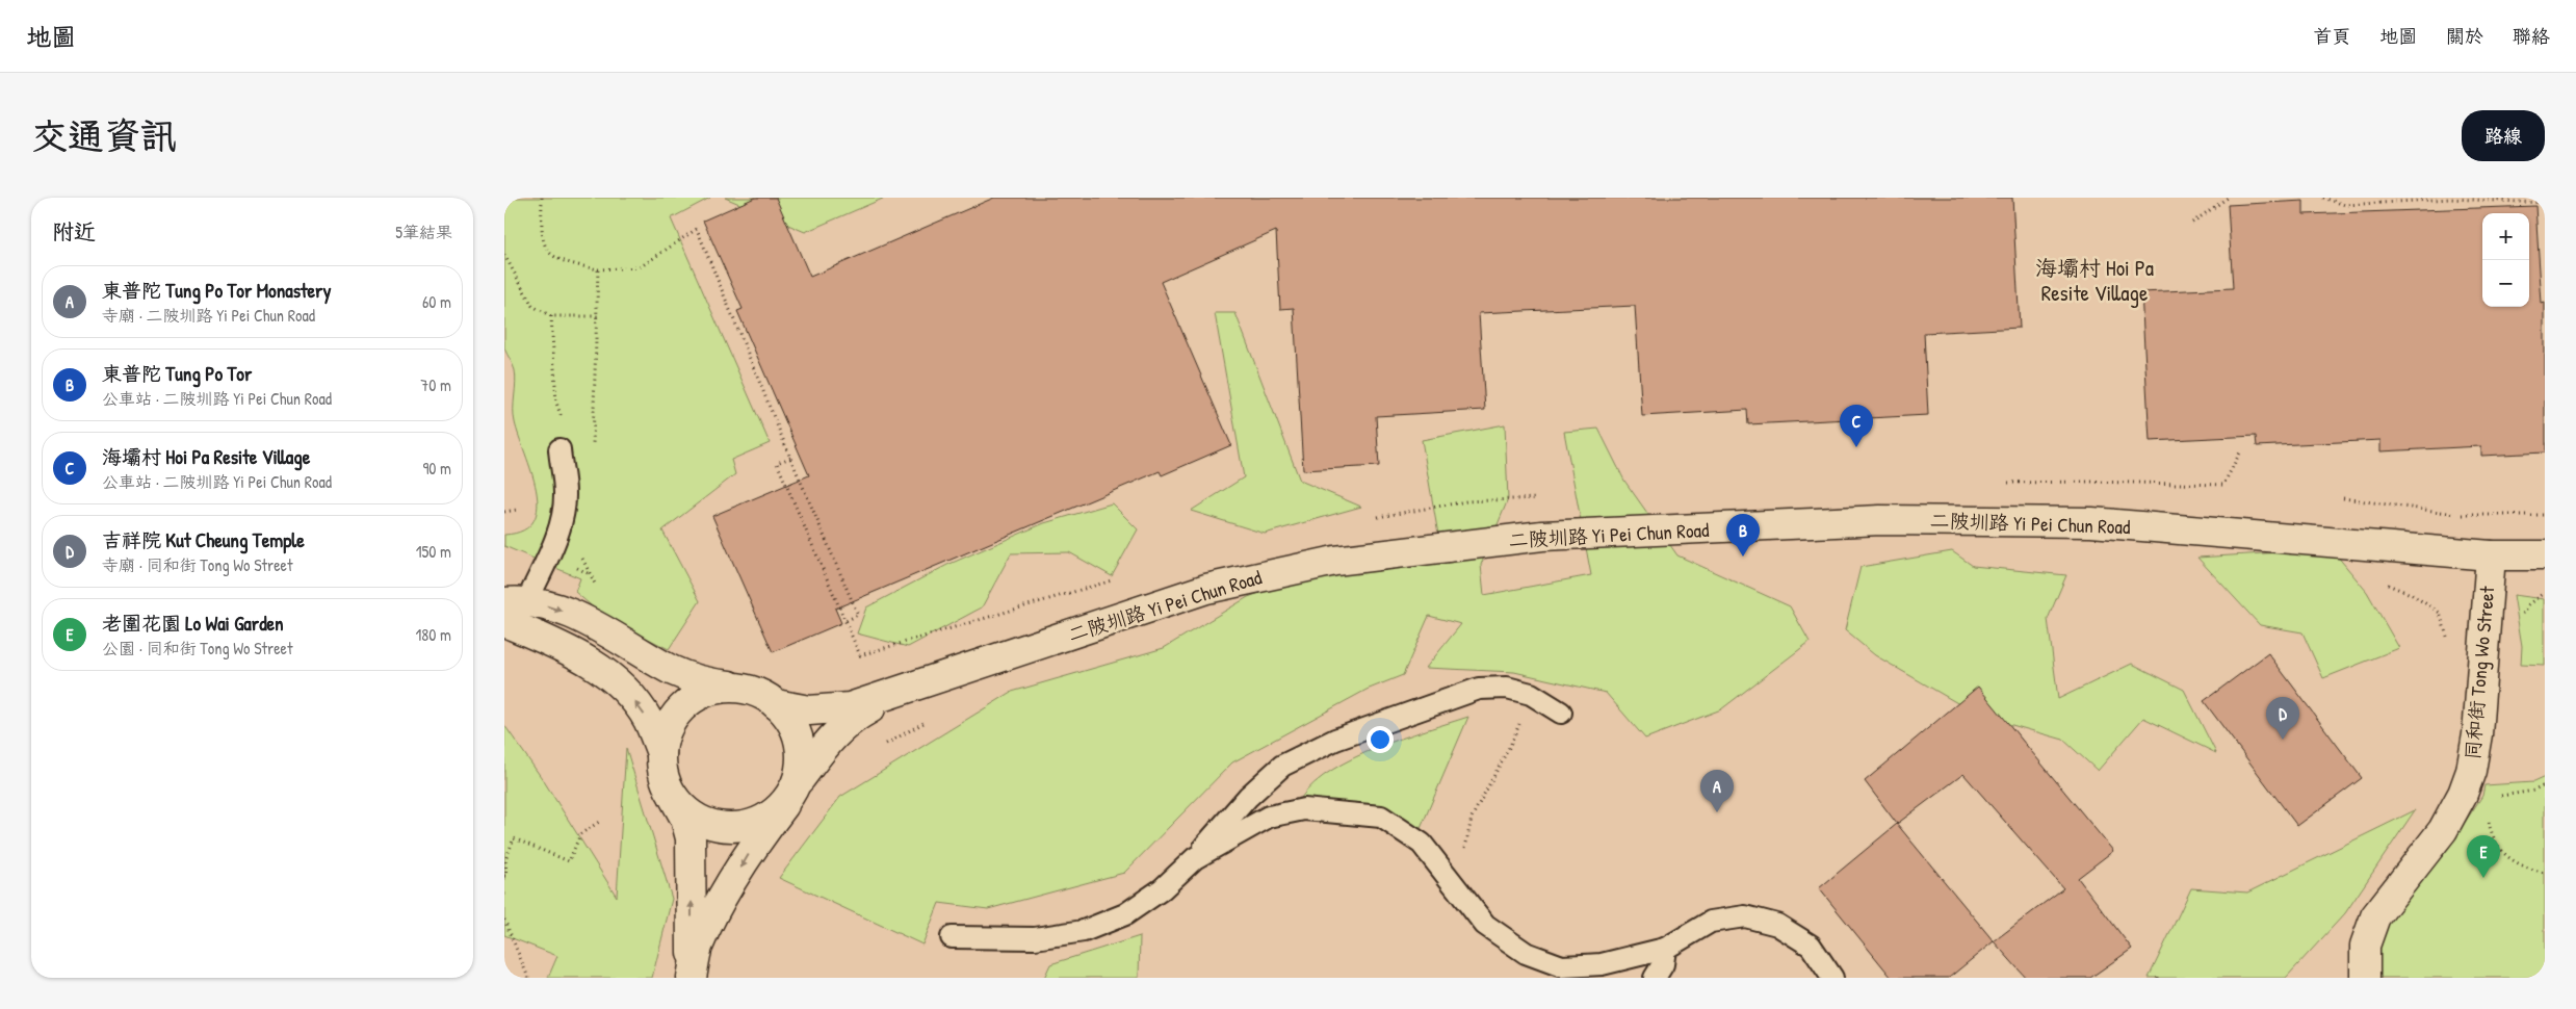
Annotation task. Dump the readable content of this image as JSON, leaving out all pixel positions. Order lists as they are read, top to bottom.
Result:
{
  "streets": {
    "street": ["二陂圳路 Yi Pei Chun Road", "同和街 Tong Wo Street"]
  },
  "crossings": [
    ["二陂圳路 Yi Pei Chun Road", "同和街 Tong Wo Street"]
  ],
  "districts": ["海壩村 Hoi Pa Resite Village"],
  "page": {
    "header": "地圖",
    "nav": [
      "首頁",
      "地圖",
      "關於",
      "聯絡"
    ],
    "buttons": "路線",
    "title": "交通資訊",
    "heading": ["附近", "5筆結果"],
    "map_buttons": ["+", "−"],
    "list": [
      {
        "mark": "A",
        "name": "東普陀 Tung Po Tor Monastery",
        "note": "寺廟 · 二陂圳路 Yi Pei Chun Road",
        "value": "60 m"
      },
      {
        "mark": "B",
        "name": "東普陀 Tung Po Tor",
        "note": "公車站 · 二陂圳路 Yi Pei Chun Road",
        "value": "70 m"
      },
      {
        "mark": "C",
        "name": "海壩村 Hoi Pa Resite Village",
        "note": "公車站 · 二陂圳路 Yi Pei Chun Road",
        "value": "90 m"
      },
      {
        "mark": "D",
        "name": "吉祥院 Kut Cheung Temple",
        "note": "寺廟 · 同和街 Tong Wo Street",
        "value": "150 m"
      },
      {
        "mark": "E",
        "name": "老圍花園 Lo Wai Garden",
        "note": "公園 · 同和街 Tong Wo Street",
        "value": "180 m"
      }
    ],
    "pins": [
      "C",
      "B",
      "D",
      "A",
      "E"
    ]
  }
}
